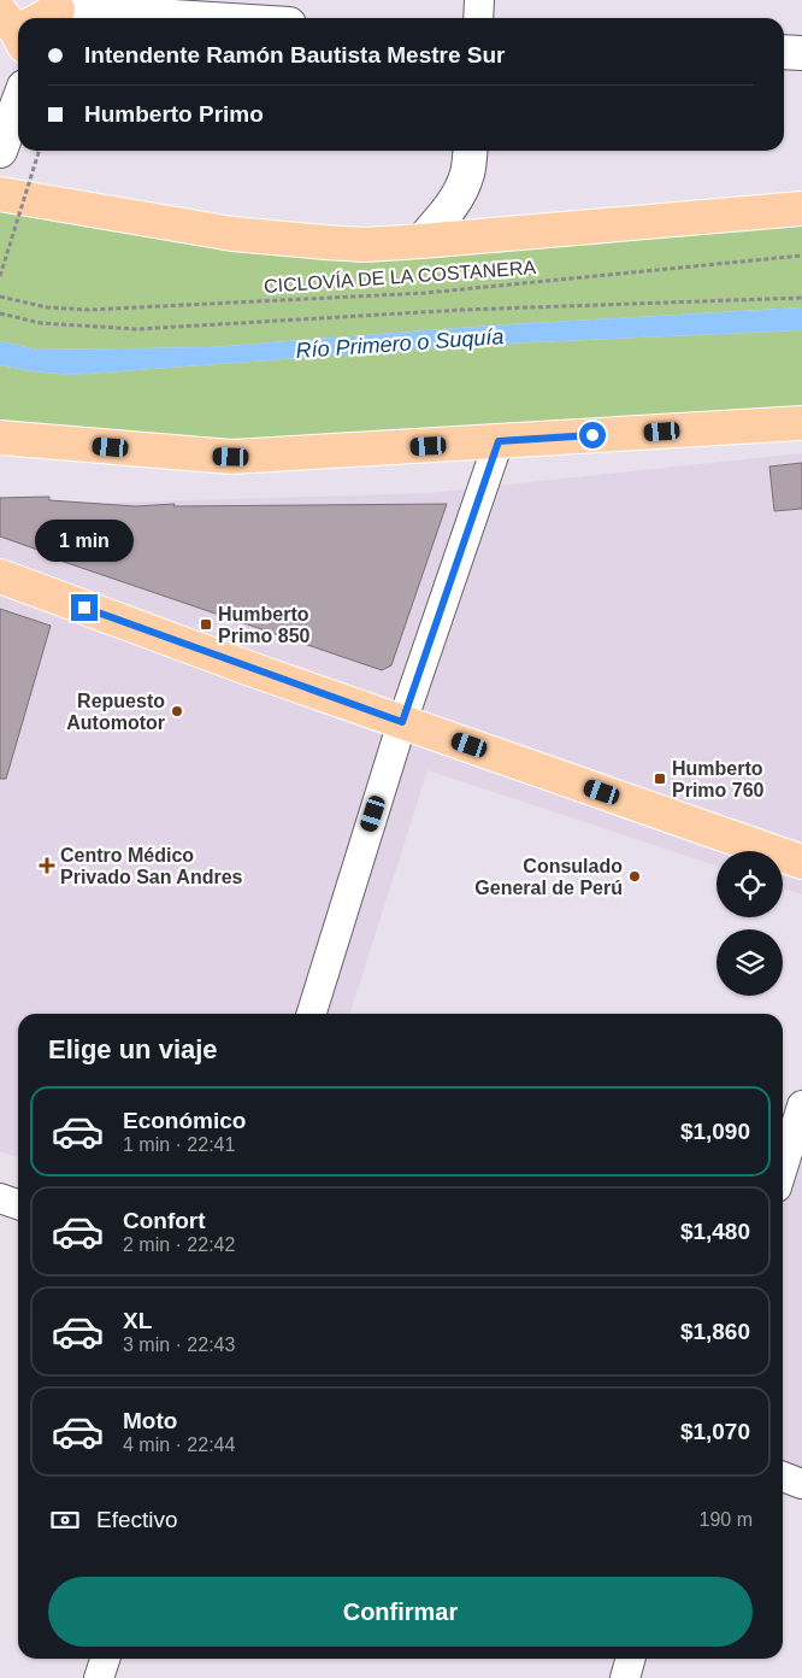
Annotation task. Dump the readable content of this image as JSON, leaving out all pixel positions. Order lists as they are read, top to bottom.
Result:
{
  "streets": {
    "path": ["CICLOVÍA DE LA COSTANERA"]
  },
  "water": ["Río Primero o Suquía"],
  "places": {
    "transit": ["Humberto Primo 850", "Humberto Primo 760"],
    "other": ["Repuesto Automotor", "Consulado General de Perú"],
    "health": ["Centro Médico Privado San Andres"]
  },
  "page": {
    "banner": ["Intendente Ramón Bautista Mestre Sur", "Humberto Primo"],
    "bubble": "1 min",
    "heading": "Elige un viaje",
    "list": [
      {
        "name": "Económico",
        "note": "1 min · 22:41",
        "value": "$1,090"
      },
      {
        "name": "Confort",
        "note": "2 min · 22:42",
        "value": "$1,480"
      },
      {
        "name": "XL",
        "note": "3 min · 22:43",
        "value": "$1,860"
      },
      {
        "name": "Moto",
        "note": "4 min · 22:44",
        "value": "$1,070"
      }
    ],
    "pay": ["Efectivo", "190 m"],
    "buttons": "Confirmar"
  }
}
